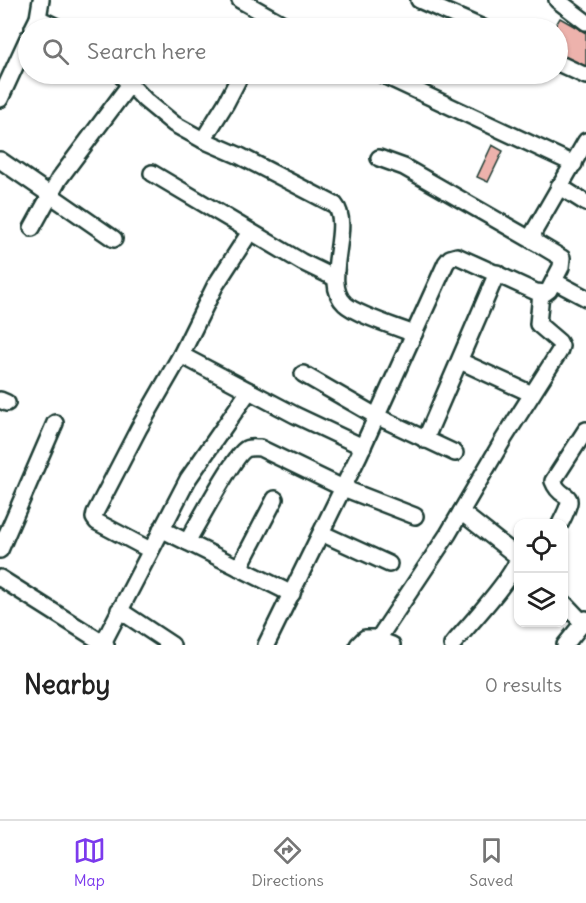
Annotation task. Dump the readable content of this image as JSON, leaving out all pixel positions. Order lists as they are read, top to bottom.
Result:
{
  "page": {
    "search": "Search here",
    "heading": ["Nearby", "0 results"],
    "nav": ["Map", "Directions", "Saved"]
  }
}
